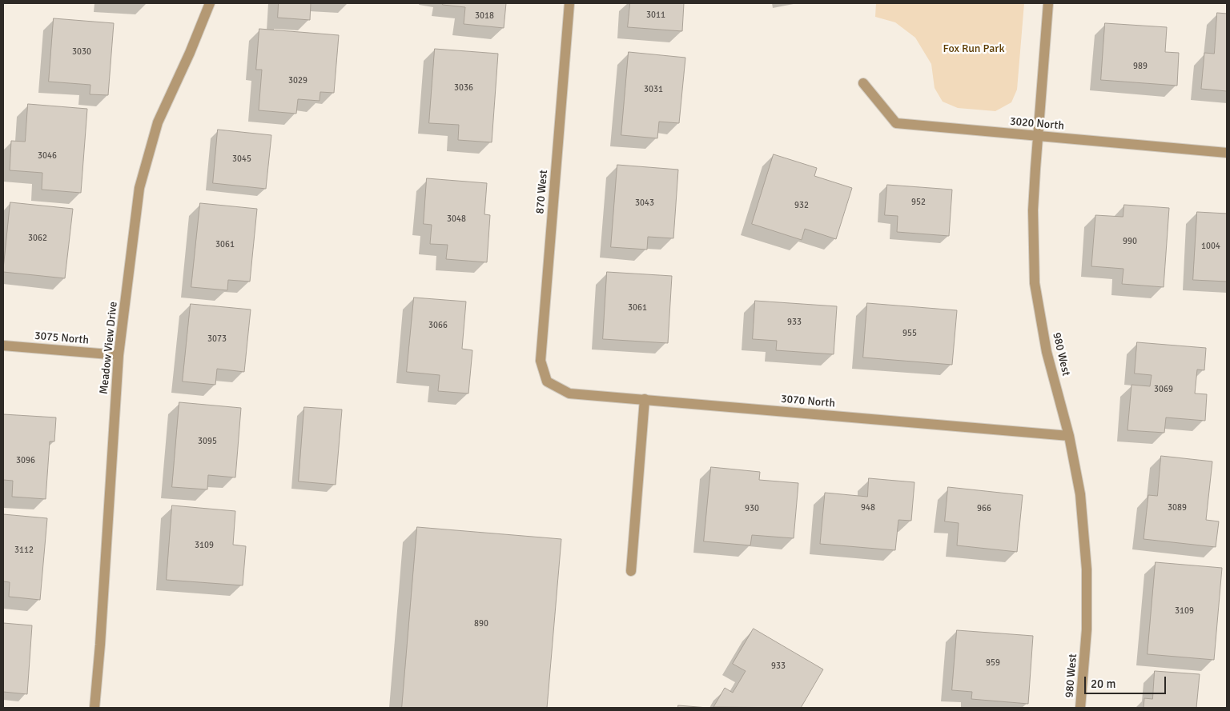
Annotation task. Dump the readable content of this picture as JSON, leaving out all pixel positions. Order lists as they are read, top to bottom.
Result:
{
  "streets": {
    "street": [
      "3020 North",
      "870 West",
      "3075 North",
      "Meadow View Drive",
      "980 West",
      "3070 North"
    ]
  },
  "crossings": [
    ["3020 North", "980 West"],
    ["870 West", "3070 North"],
    ["3075 North", "Meadow View Drive"],
    ["980 West", "3070 North"]
  ],
  "parks": ["Fox Run Park"],
  "house_numbers": [
    "3011",
    "3018",
    "3030",
    "989",
    "3029",
    "3036",
    "3031",
    "3046",
    "3045",
    "952",
    "3043",
    "932",
    "3048",
    "3062",
    "990",
    "3061",
    "1004",
    "3061",
    "933",
    "3066",
    "955",
    "3073",
    "3069",
    "3095",
    "3096",
    "948",
    "3089",
    "930",
    "966",
    "3109",
    "3112",
    "3109",
    "890",
    "959",
    "933"
  ],
  "scale_bar": "20 m"
}
